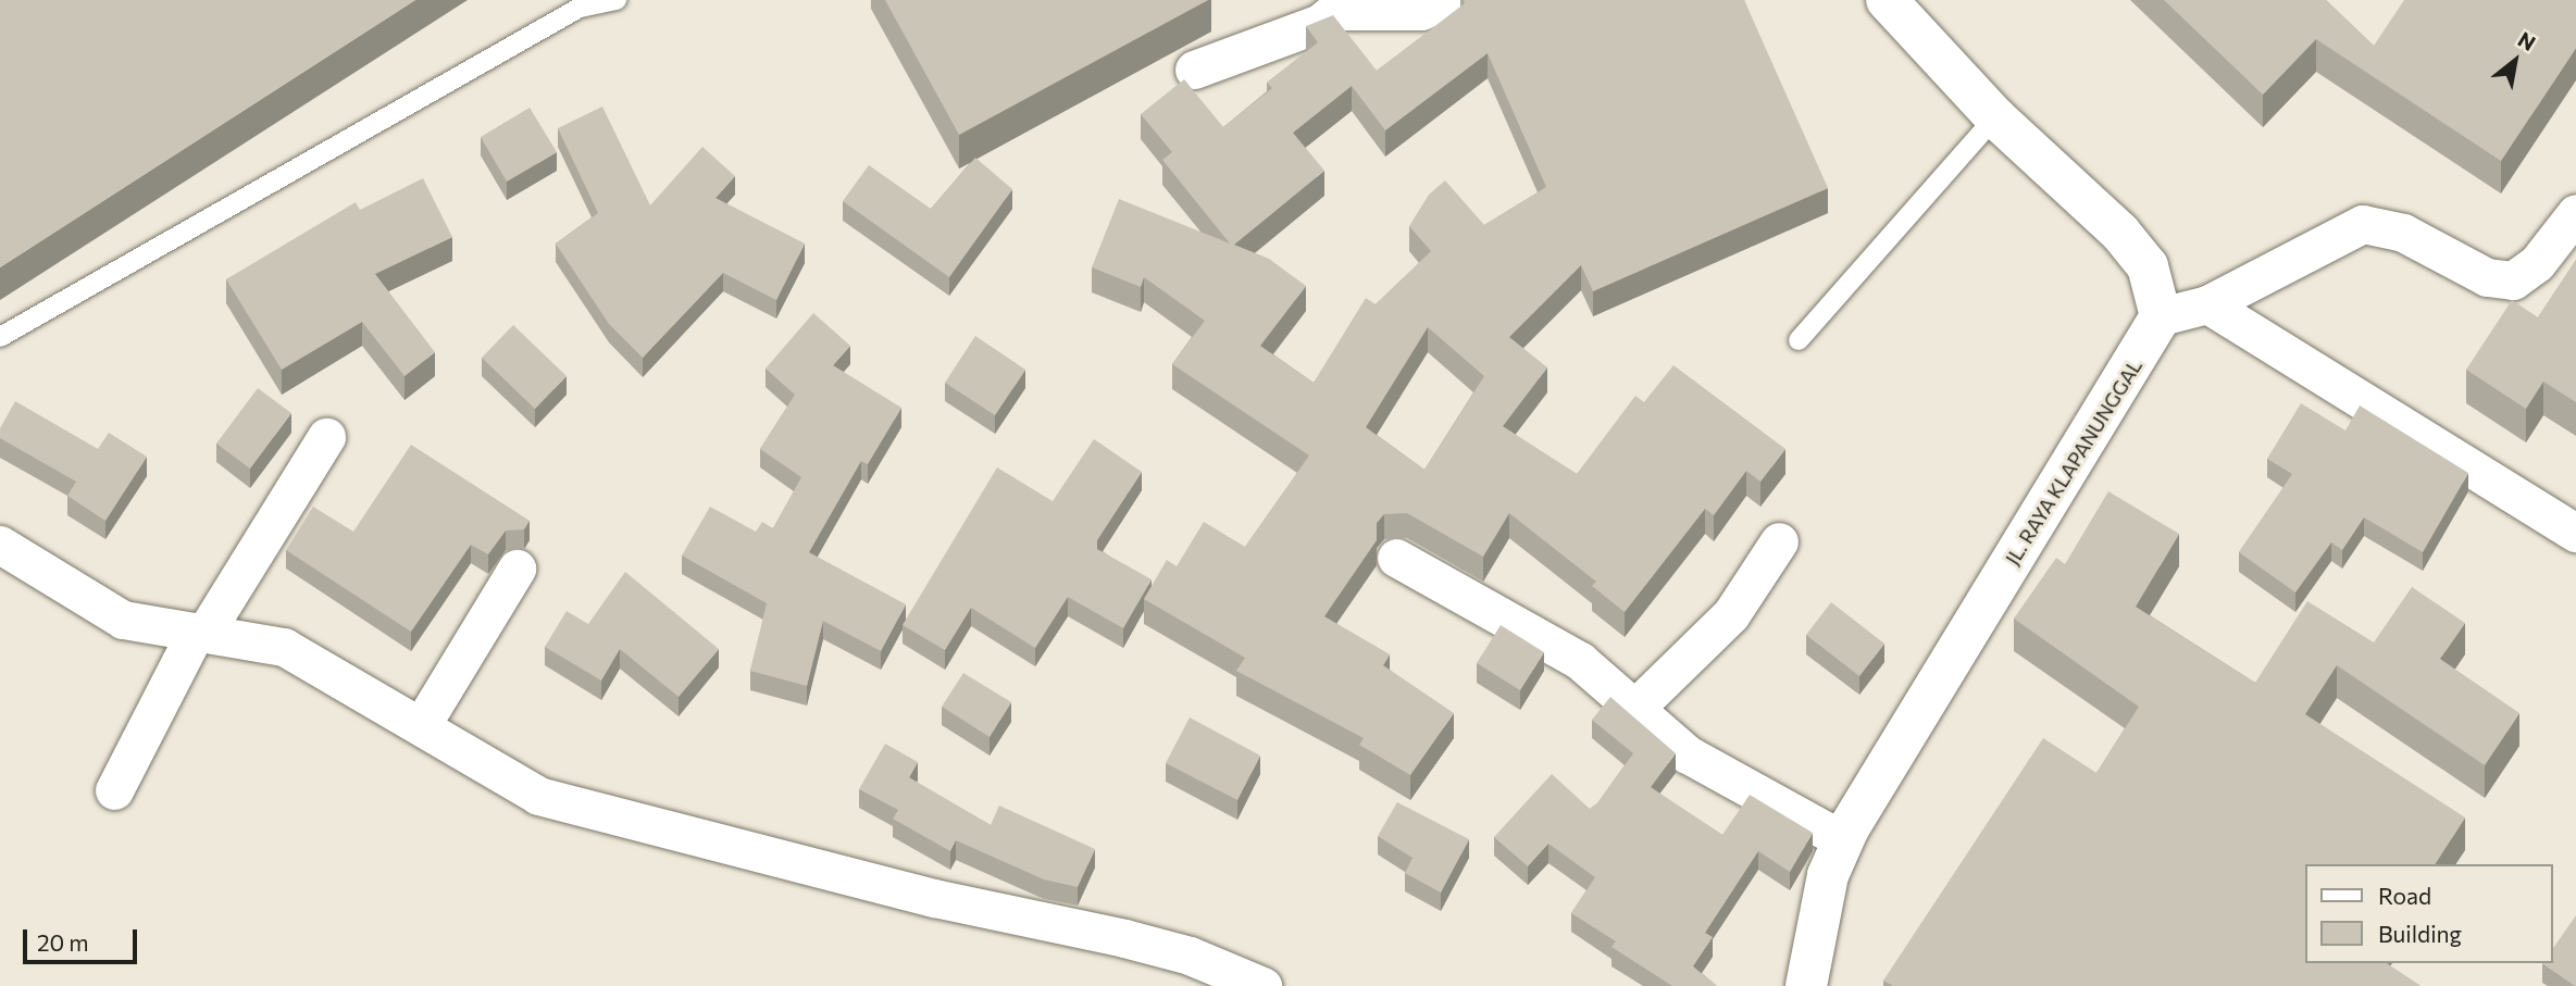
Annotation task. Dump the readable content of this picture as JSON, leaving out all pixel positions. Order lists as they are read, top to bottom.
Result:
{
  "streets": {
    "street": ["JL. RAYA KLAPANUNGGAL"]
  },
  "legend": ["Road", "Building"],
  "scale_bar": "20 m",
  "north": "top right"
}
